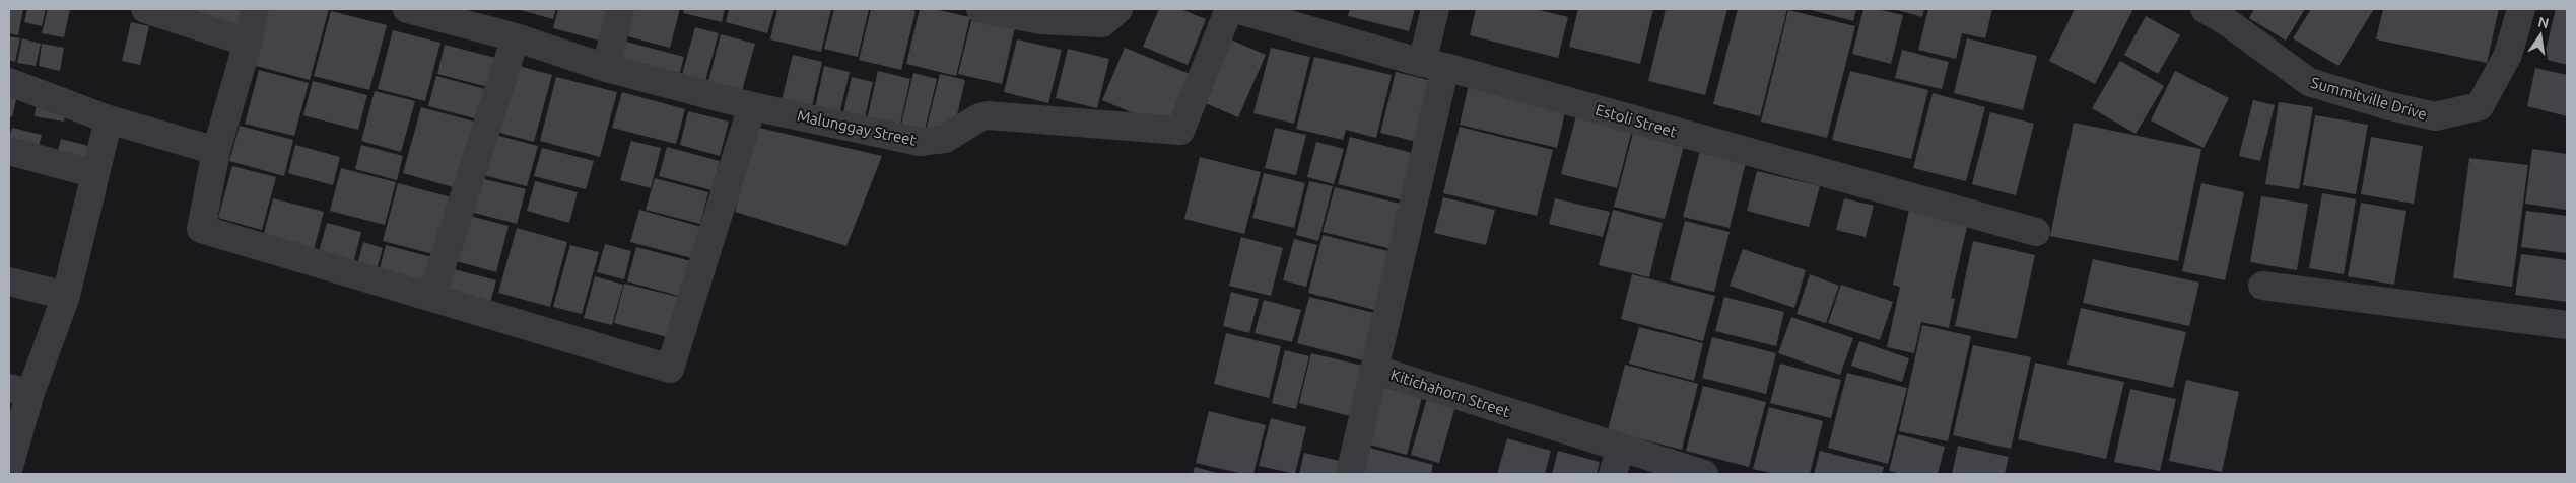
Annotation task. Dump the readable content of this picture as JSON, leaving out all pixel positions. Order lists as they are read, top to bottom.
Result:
{
  "streets": {
    "street": [
      "Summitville Drive",
      "Estoli Street",
      "Malunggay Street",
      "Kitichahorn Street"
    ]
  },
  "crossings": [
    ["Estoli Street", "Kitichahorn Street"]
  ],
  "north": "top"
}
